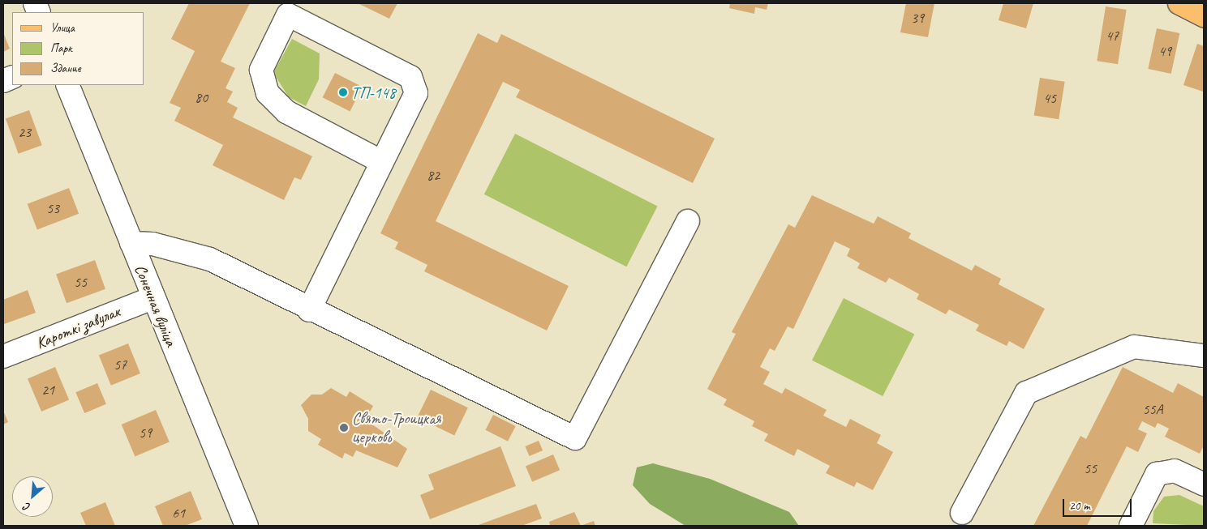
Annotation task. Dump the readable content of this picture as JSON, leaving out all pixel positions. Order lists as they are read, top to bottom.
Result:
{
  "streets": {
    "street": ["Сонечная вуліца", "Кароткі завулак"]
  },
  "crossings": [
    ["Сонечная вуліца", "Кароткі завулак"]
  ],
  "places": ["ТП-148", "Свято-Троицкая церковь"],
  "house_numbers": [
    "39",
    "47",
    "49",
    "80",
    "45",
    "23",
    "82",
    "53",
    "55",
    "57",
    "21",
    "55А",
    "59",
    "55",
    "61"
  ],
  "legend": ["Улица", "Парк", "Здание"],
  "scale_bar": "20 m",
  "north": "bottom left"
}
